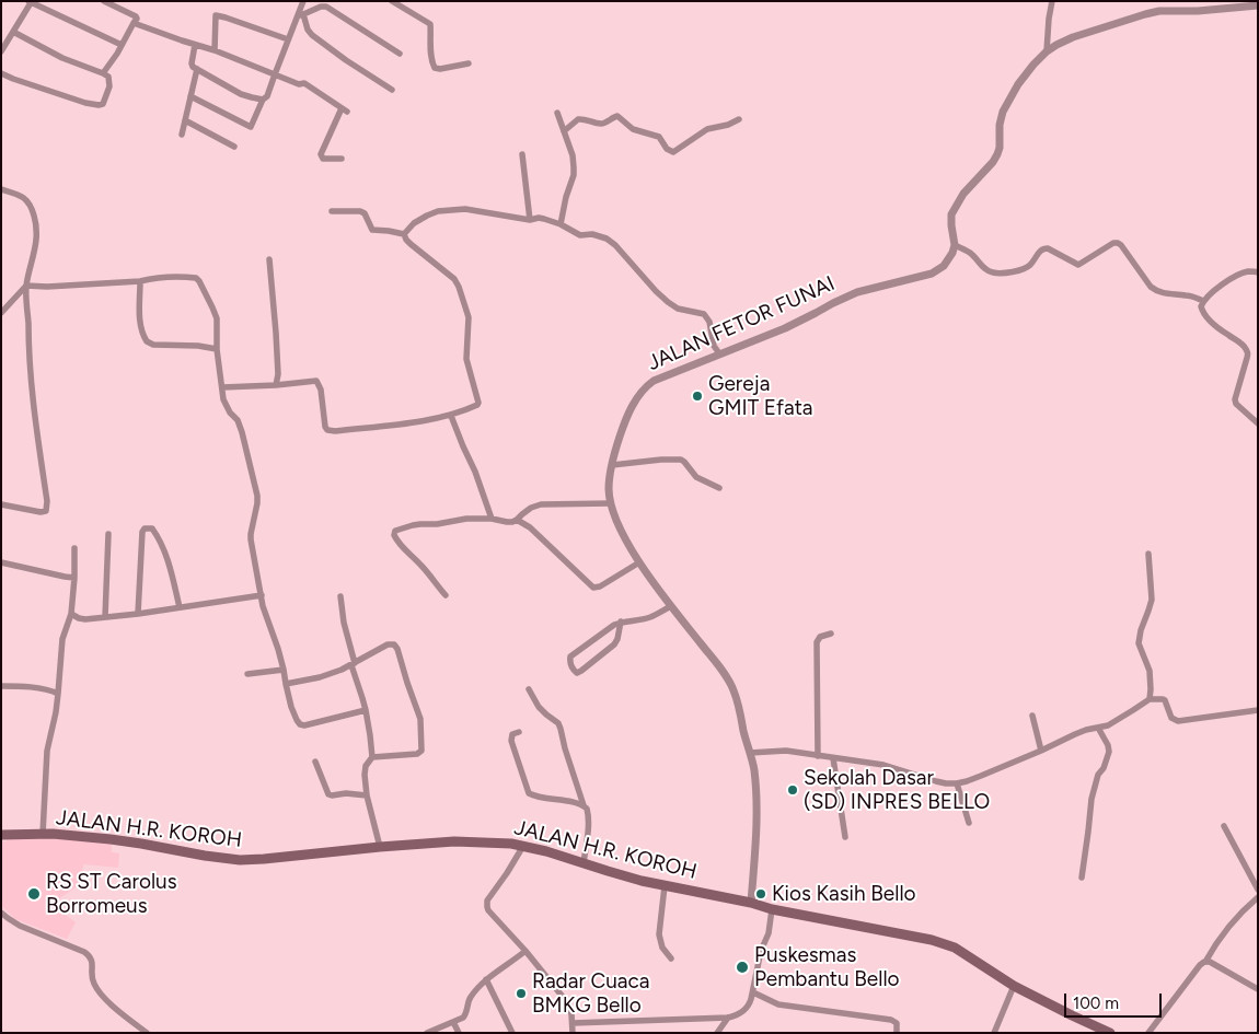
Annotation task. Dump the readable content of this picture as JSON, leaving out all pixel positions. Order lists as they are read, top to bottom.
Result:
{
  "streets": {
    "main road": ["JALAN H.R. KOROH"],
    "street": ["JALAN FETOR FUNAI"]
  },
  "crossings": [
    ["JALAN FETOR FUNAI", "JALAN H.R. KOROH"]
  ],
  "places": [
    "Gereja GMIT Efata",
    "Sekolah Dasar (SD) INPRES BELLO",
    "RS ST Carolus Borromeus",
    "Kios Kasih Bello",
    "Puskesmas Pembantu Bello",
    "Radar Cuaca BMKG Bello"
  ],
  "scale_bar": "100 m"
}
